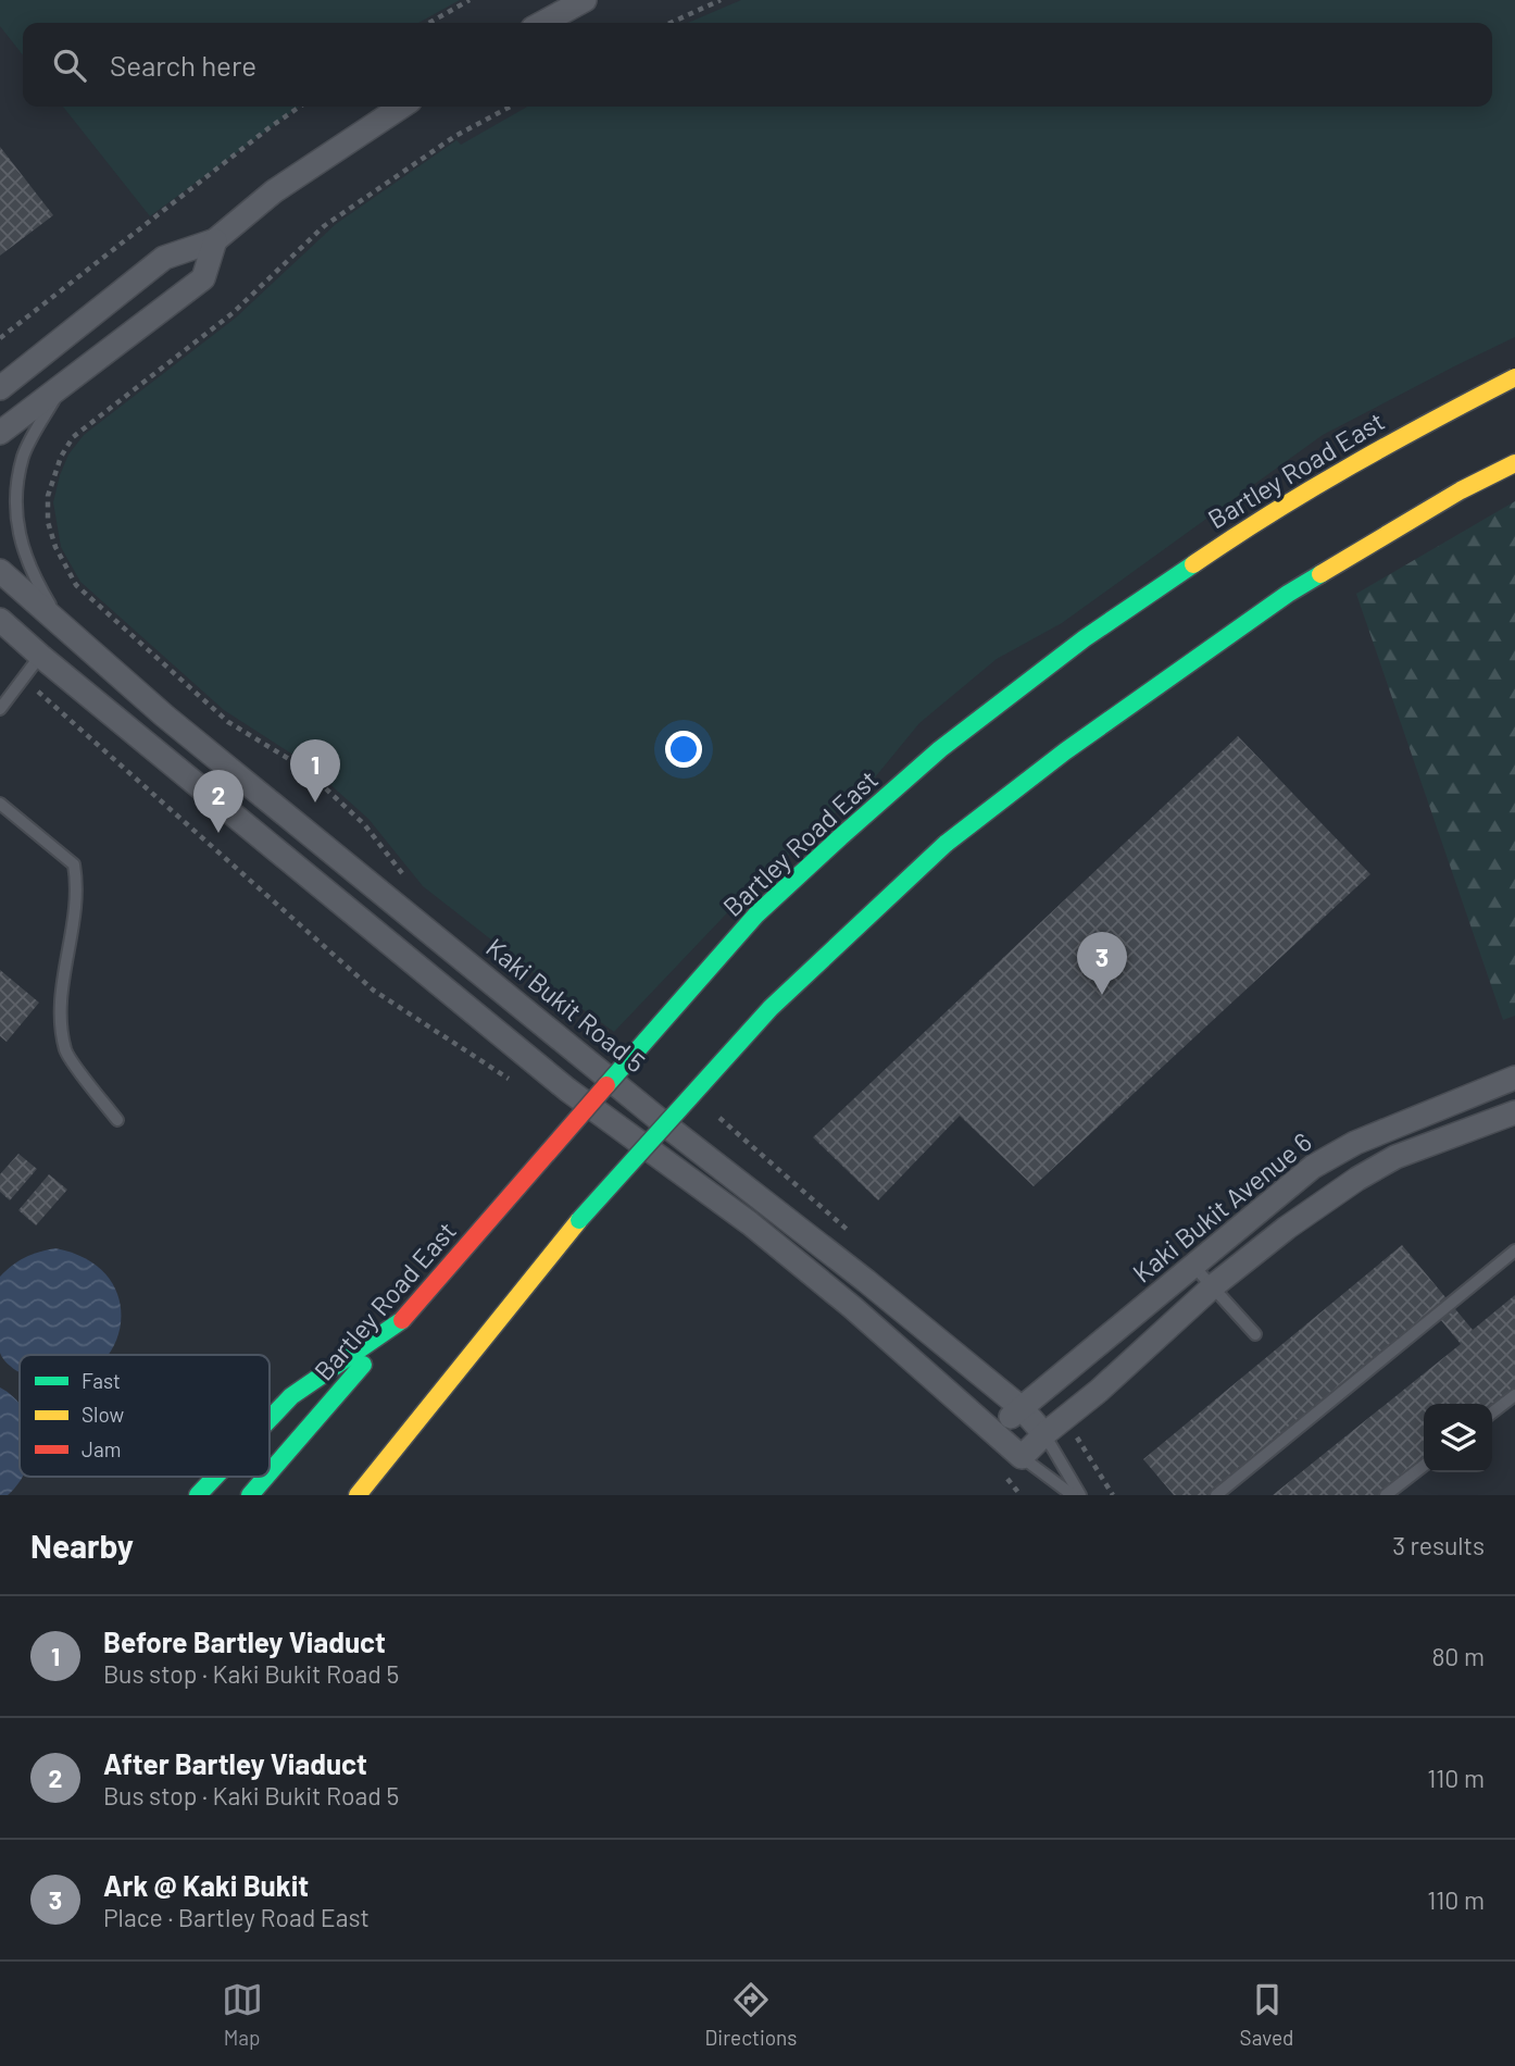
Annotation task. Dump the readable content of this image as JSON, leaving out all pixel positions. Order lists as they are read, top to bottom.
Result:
{
  "streets": {
    "highway": ["Bartley Road East"],
    "street": ["Kaki Bukit Road 5", "Kaki Bukit Avenue 6"]
  },
  "crossings": [
    ["Kaki Bukit Road 5", "Kaki Bukit Avenue 6"]
  ],
  "legend": ["Fast", "Slow", "Jam"],
  "page": {
    "search": "Search here",
    "pins": ["1", "2", "3"],
    "heading": ["Nearby", "3 results"],
    "list": [
      {
        "mark": "1",
        "name": "Before Bartley Viaduct",
        "note": "Bus stop · Kaki Bukit Road 5",
        "value": "80 m"
      },
      {
        "mark": "2",
        "name": "After Bartley Viaduct",
        "note": "Bus stop · Kaki Bukit Road 5",
        "value": "110 m"
      },
      {
        "mark": "3",
        "name": "Ark @ Kaki Bukit",
        "note": "Place · Bartley Road East",
        "value": "110 m"
      }
    ],
    "nav": ["Map", "Directions", "Saved"]
  }
}
